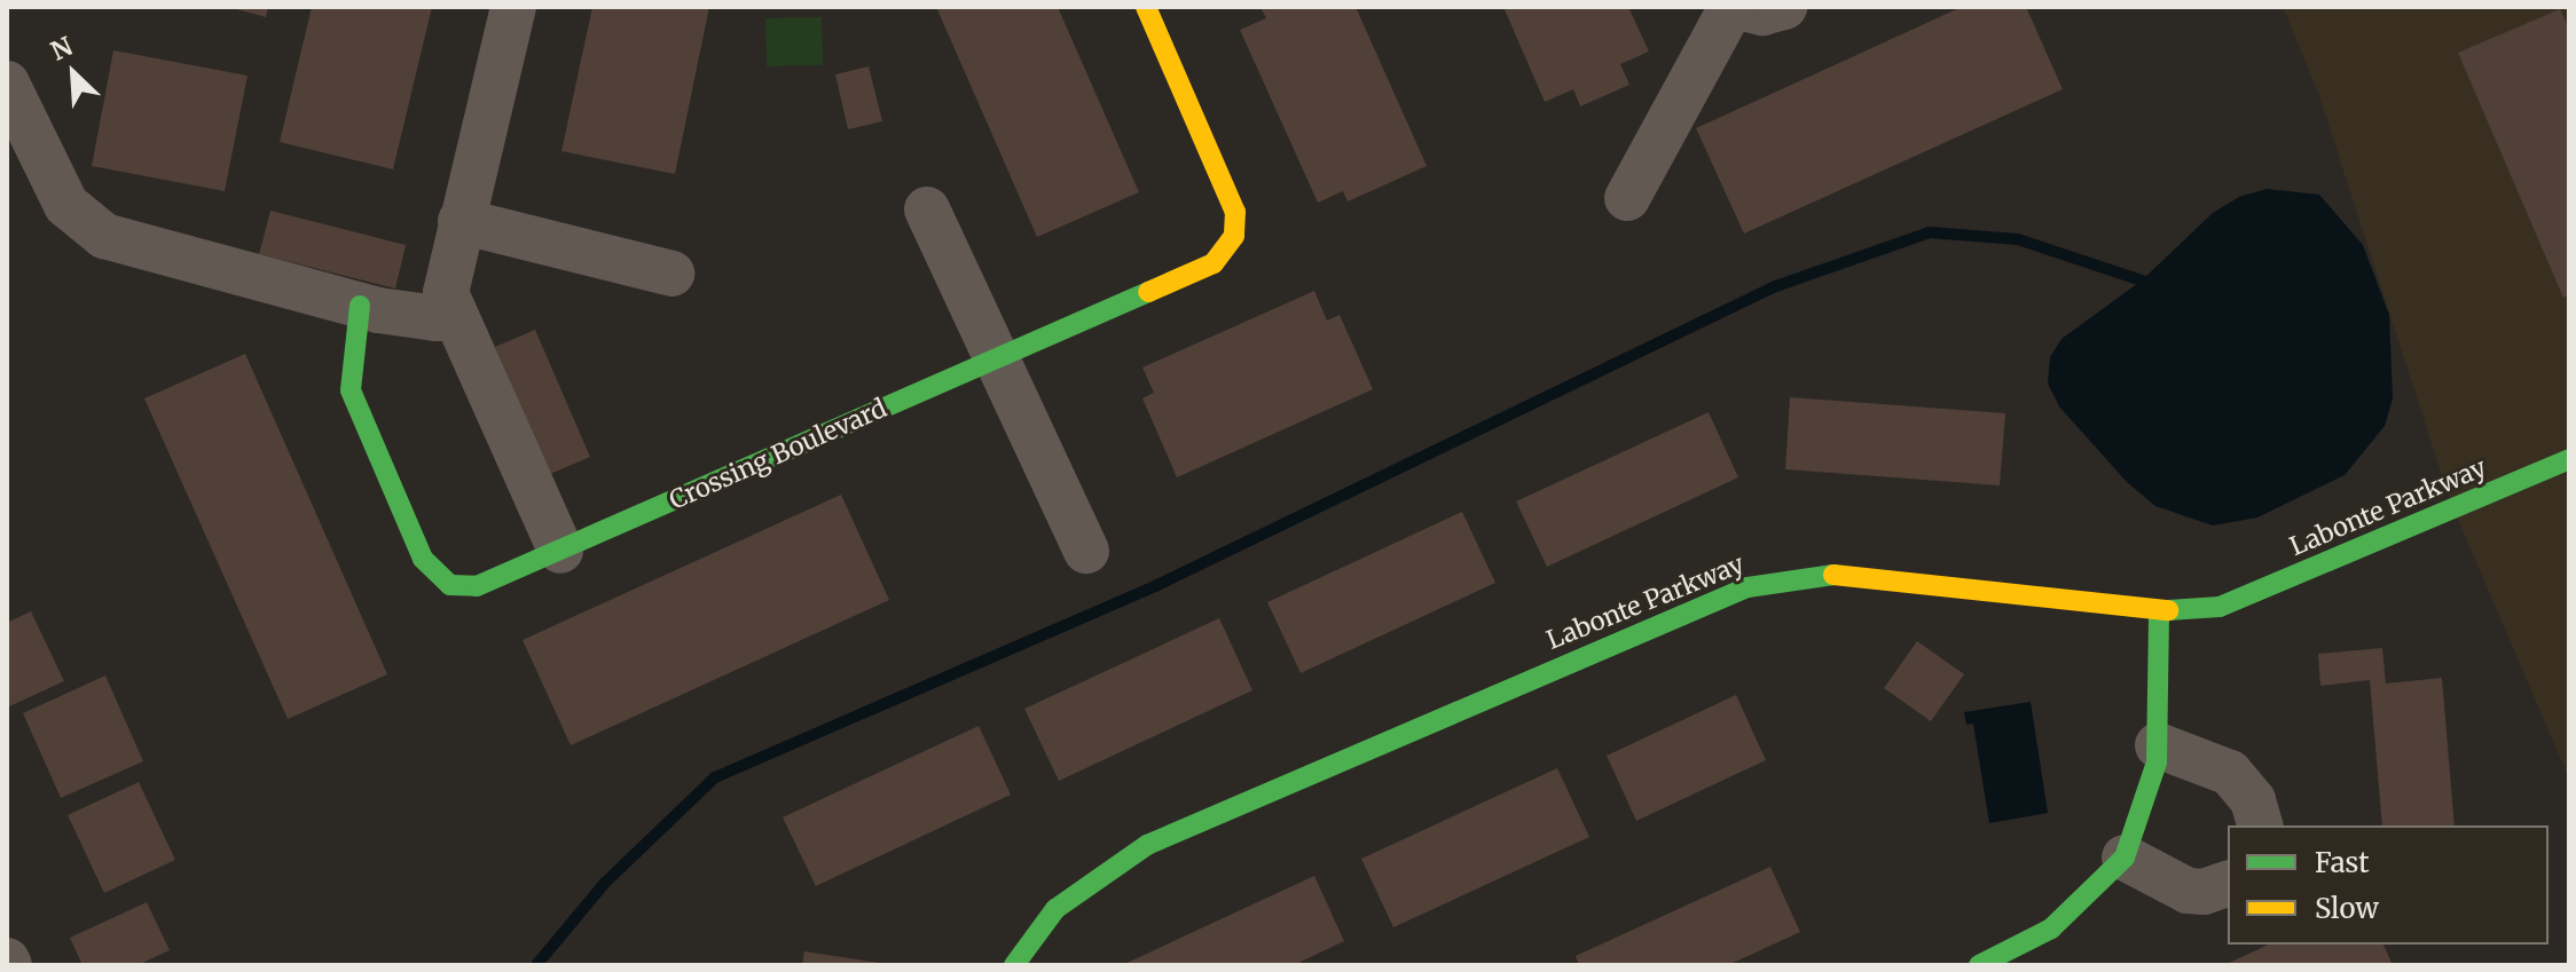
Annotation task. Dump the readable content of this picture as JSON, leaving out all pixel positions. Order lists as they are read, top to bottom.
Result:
{
  "streets": {
    "street": ["Crossing Boulevard", "Labonte Parkway"]
  },
  "legend": ["Fast", "Slow"],
  "north": "top left"
}
